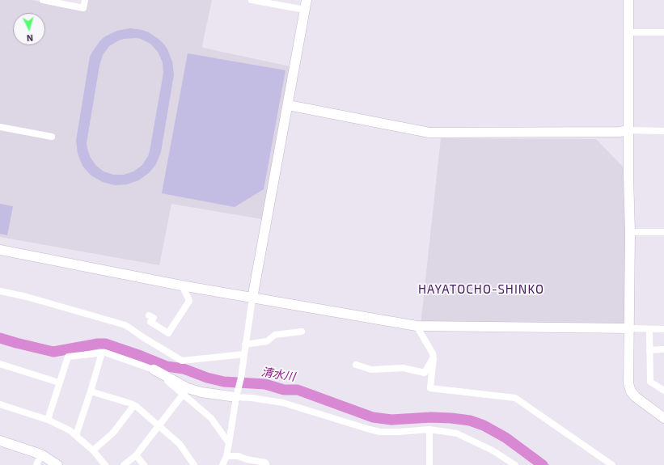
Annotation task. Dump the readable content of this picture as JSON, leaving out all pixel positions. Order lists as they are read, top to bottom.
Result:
{
  "districts": ["HAYATOCHO-SHINKO"],
  "water": ["清水川"],
  "north": "bottom"
}
